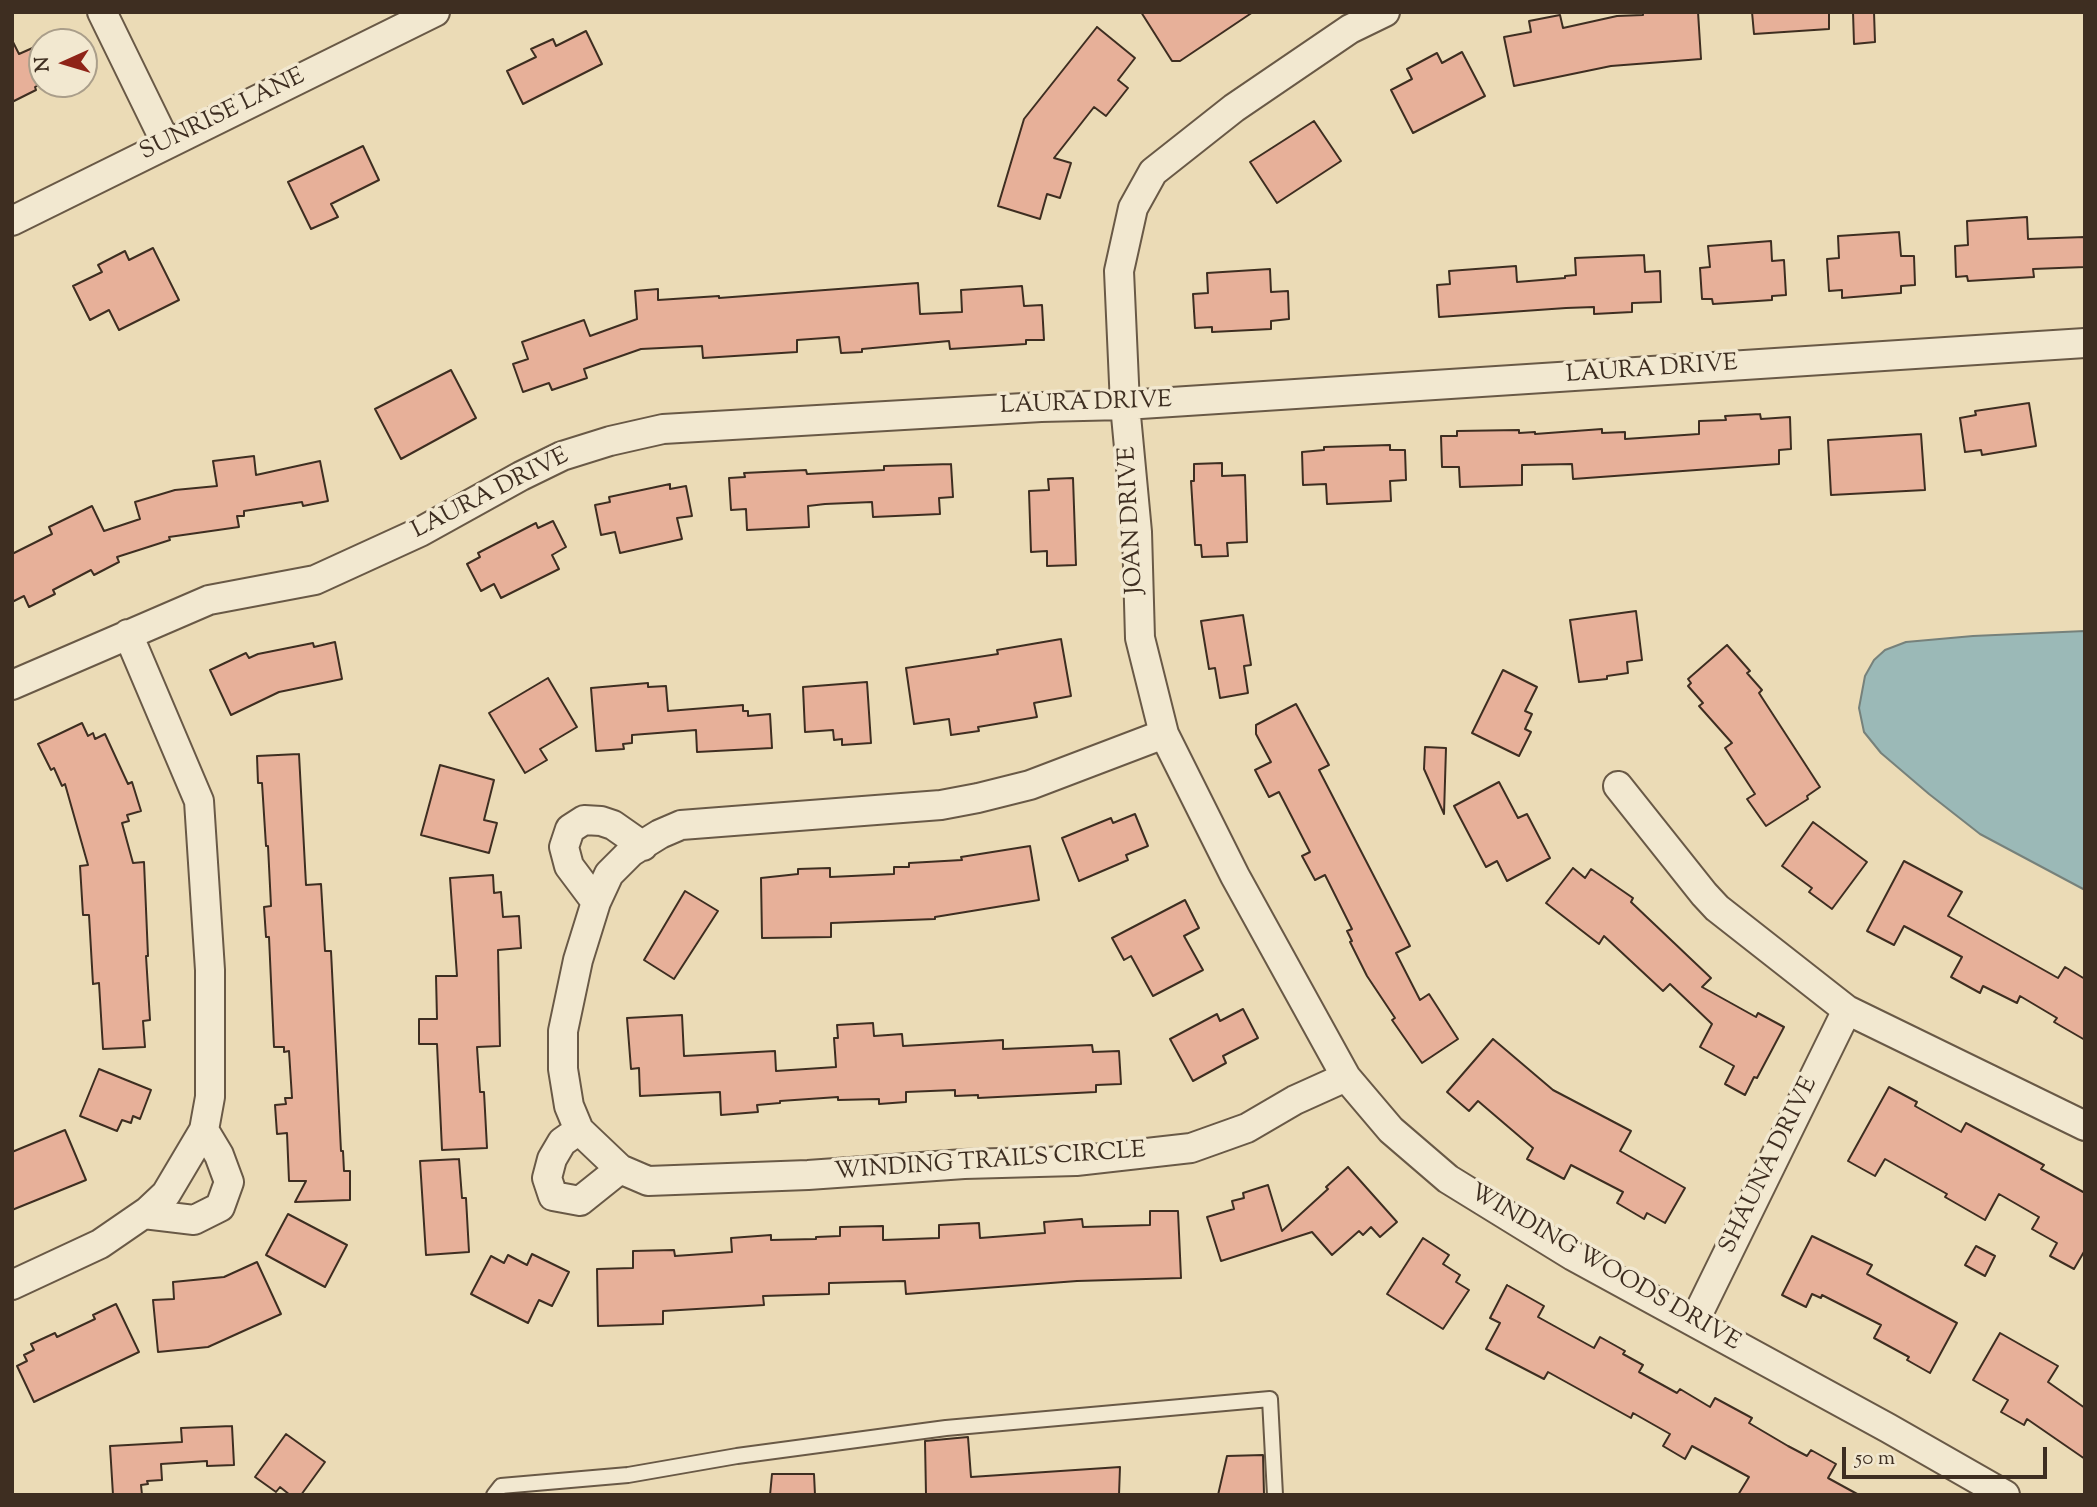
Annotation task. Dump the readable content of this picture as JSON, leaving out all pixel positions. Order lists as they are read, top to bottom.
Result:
{
  "streets": {
    "street": [
      "SUNRISE LANE",
      "LAURA DRIVE",
      "JOAN DRIVE",
      "WINDING TRAILS CIRCLE",
      "SHAUNA DRIVE",
      "WINDING WOODS DRIVE"
    ]
  },
  "crossings": [
    ["LAURA DRIVE", "JOAN DRIVE"],
    ["JOAN DRIVE", "WINDING TRAILS CIRCLE"],
    ["JOAN DRIVE", "WINDING WOODS DRIVE"],
    ["WINDING TRAILS CIRCLE", "WINDING WOODS DRIVE"],
    ["SHAUNA DRIVE", "WINDING WOODS DRIVE"]
  ],
  "scale_bar": "50 m",
  "north": "left"
}
